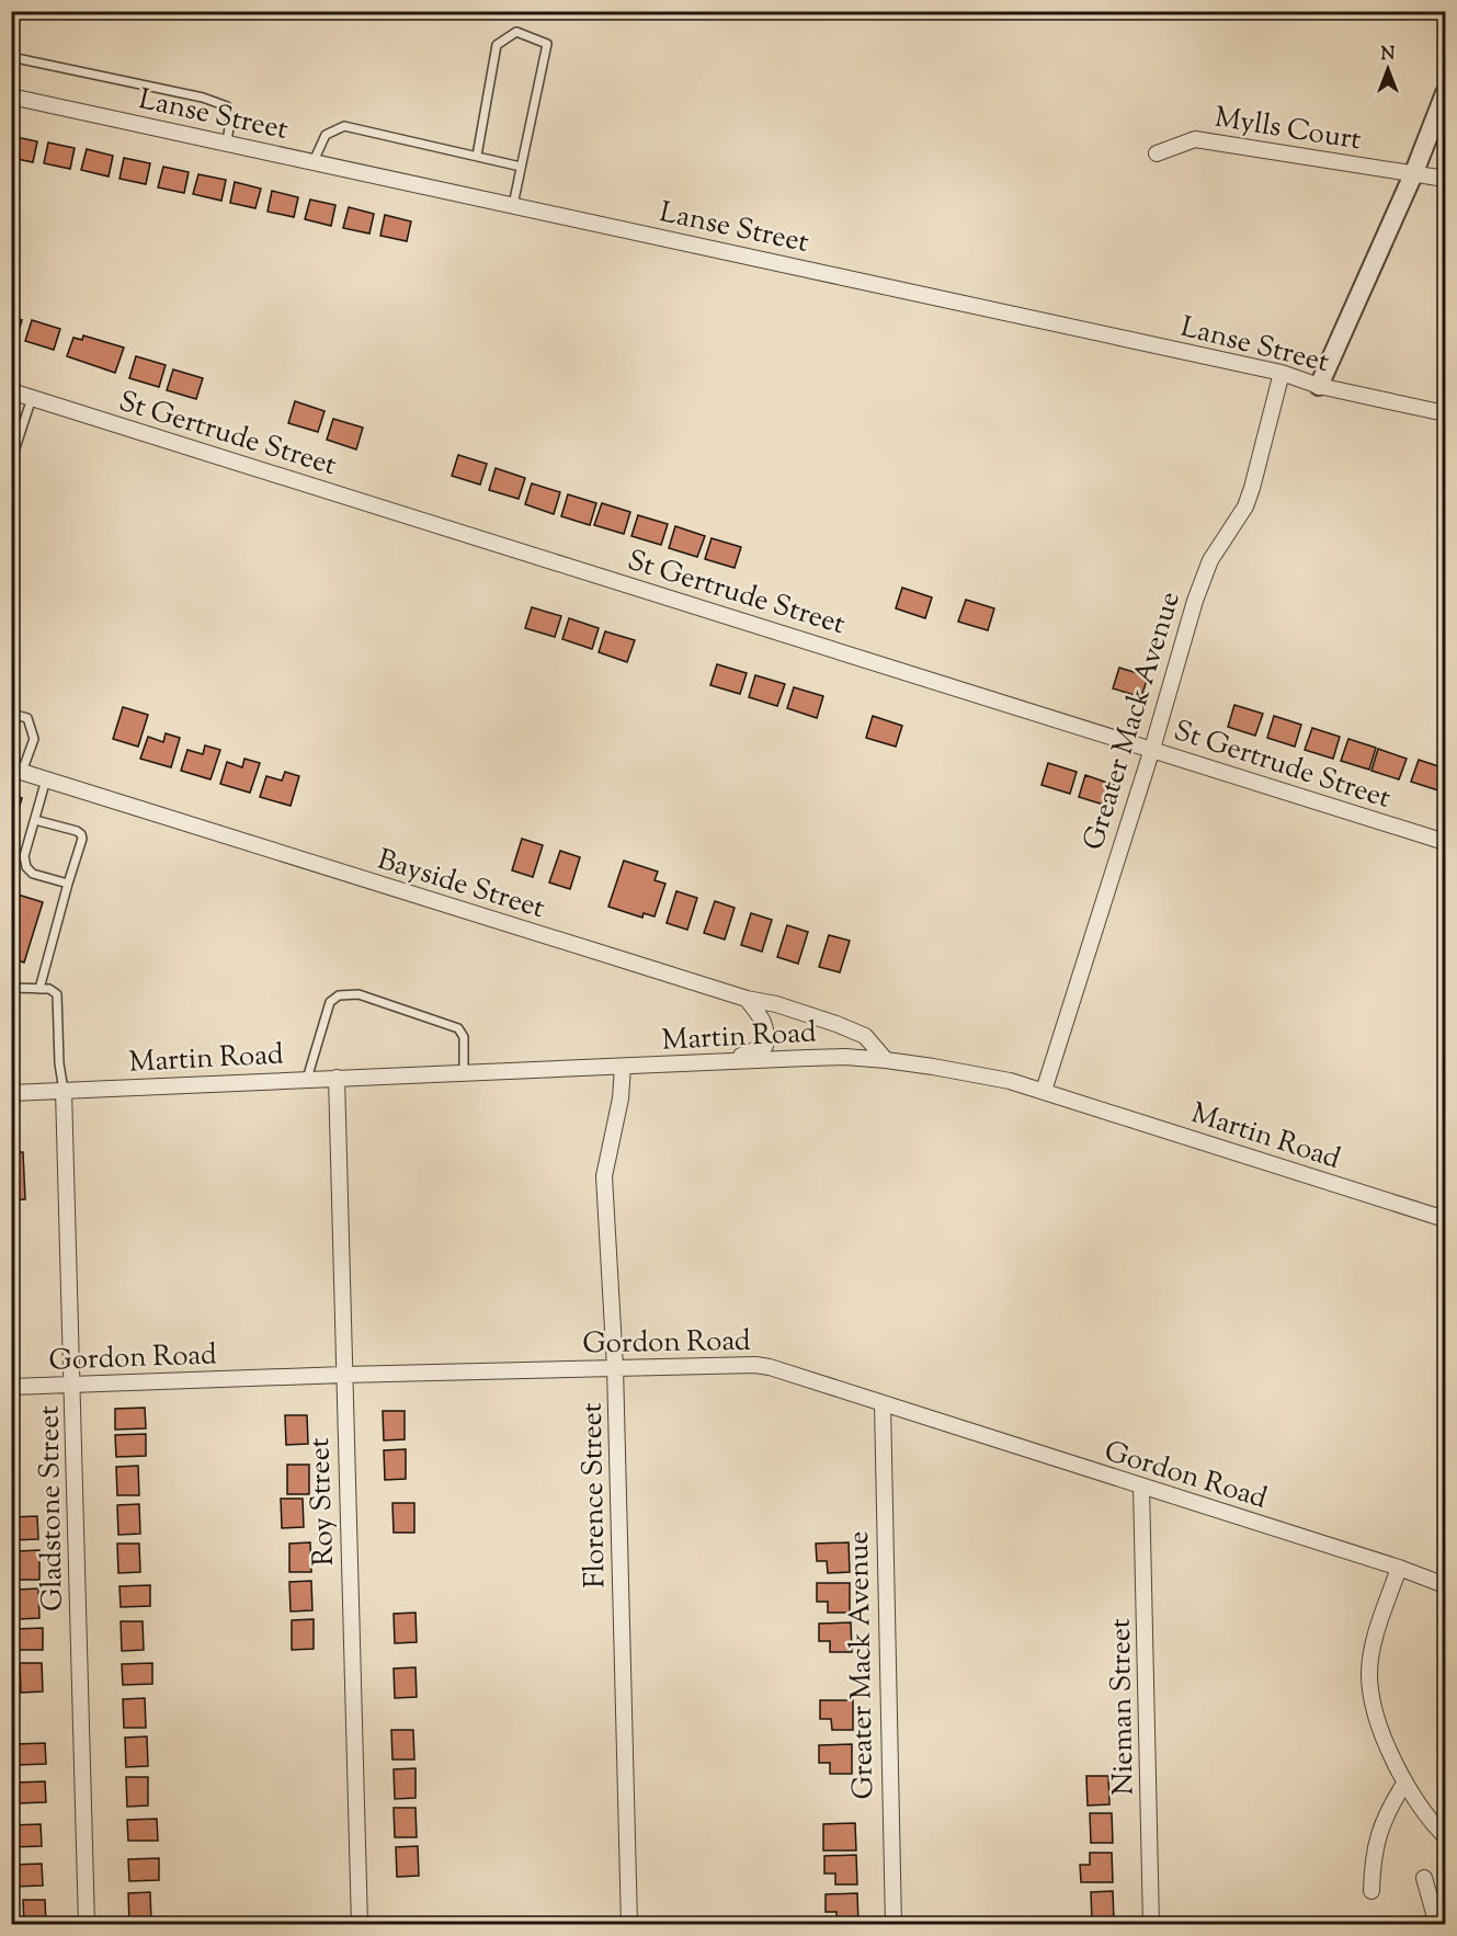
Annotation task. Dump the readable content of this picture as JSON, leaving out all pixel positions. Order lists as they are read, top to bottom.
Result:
{
  "streets": {
    "street": [
      "Lanse Street",
      "Mylls Court",
      "St Gertrude Street",
      "Greater Mack Avenue",
      "Bayside Street",
      "Martin Road",
      "Gordon Road",
      "Florence Street",
      "Roy Street",
      "Gladstone Street",
      "Nieman Street"
    ]
  },
  "crossings": [
    ["Lanse Street", "Greater Mack Avenue"],
    ["St Gertrude Street", "Greater Mack Avenue"],
    ["Greater Mack Avenue", "Martin Road"],
    ["Greater Mack Avenue", "Gordon Road"],
    ["Bayside Street", "Martin Road"],
    ["Martin Road", "Florence Street"],
    ["Martin Road", "Roy Street"],
    ["Martin Road", "Gladstone Street"],
    ["Gordon Road", "Florence Street"],
    ["Gordon Road", "Roy Street"],
    ["Gordon Road", "Gladstone Street"],
    ["Gordon Road", "Nieman Street"]
  ],
  "north": "top"
}
